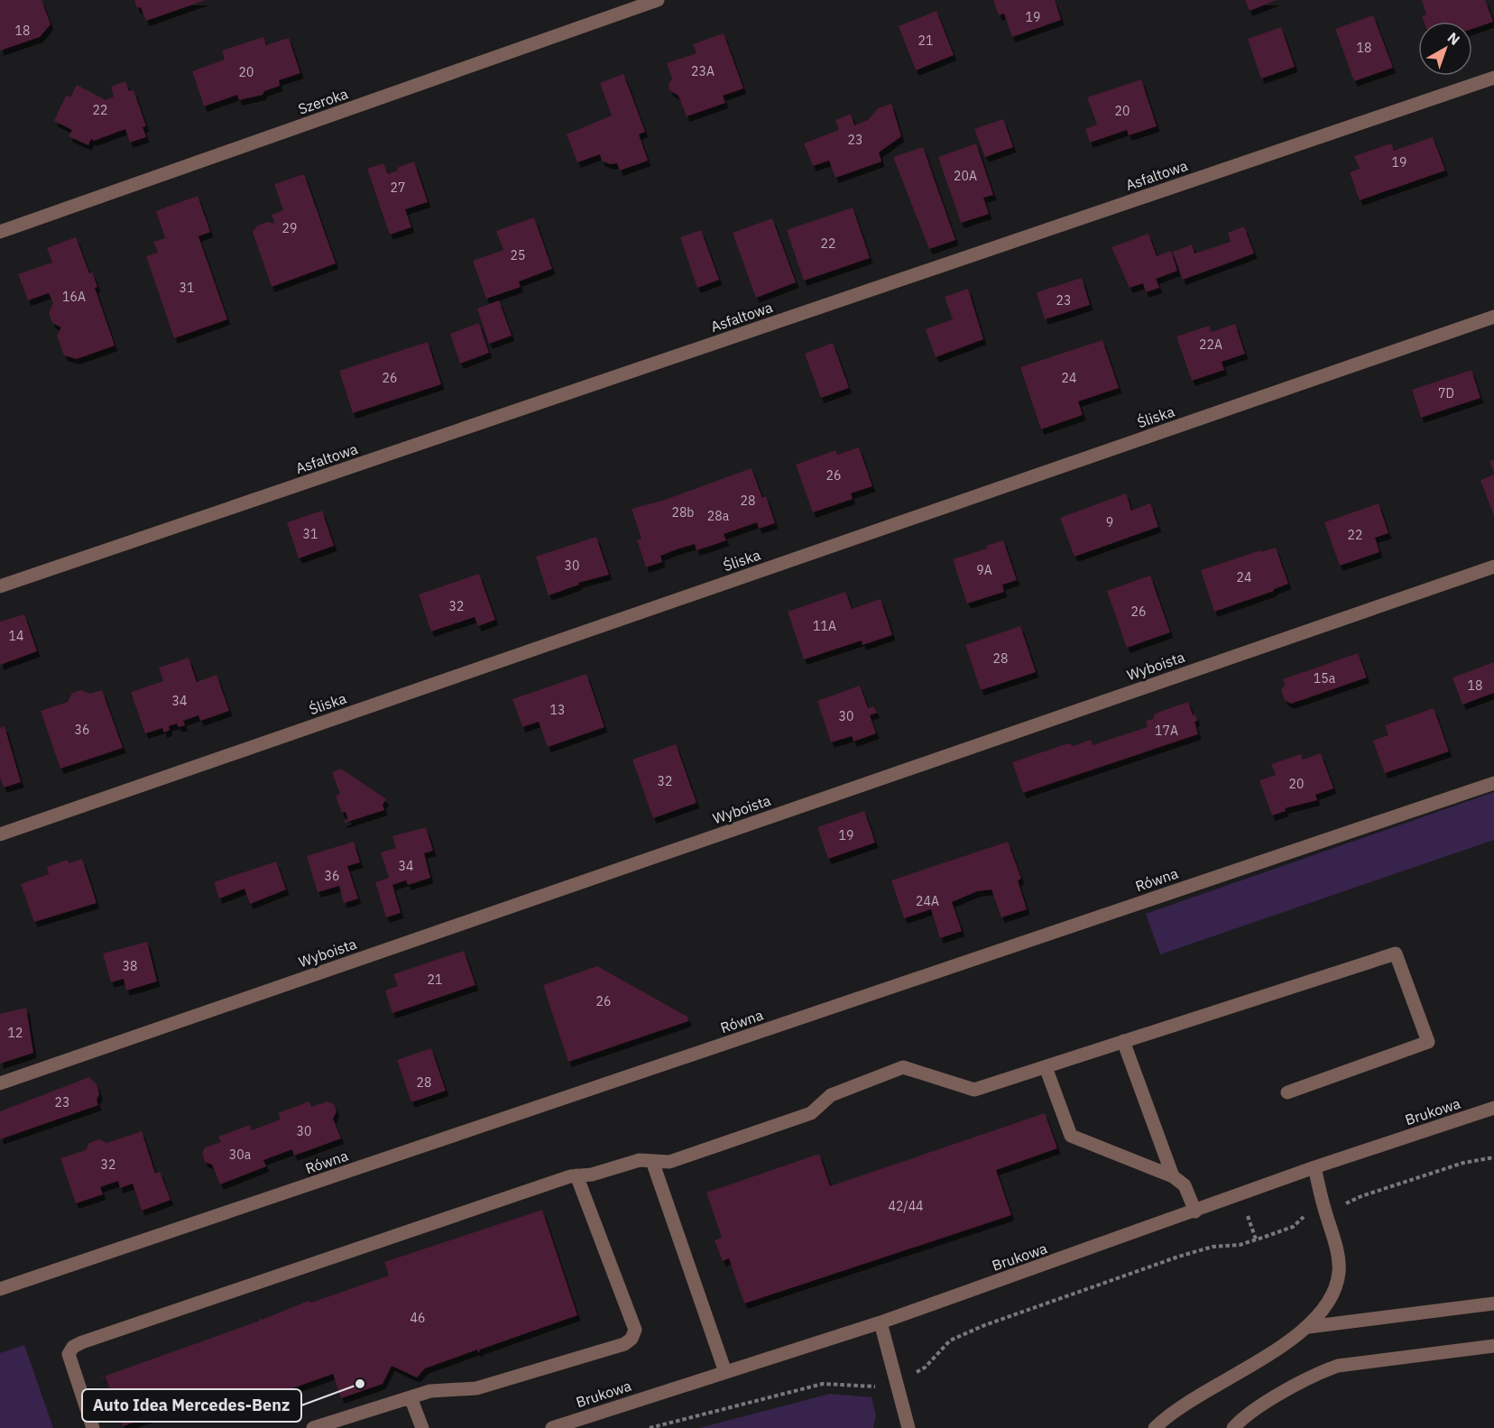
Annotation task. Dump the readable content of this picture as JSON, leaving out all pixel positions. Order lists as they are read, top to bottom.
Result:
{
  "streets": {
    "street": [
      "Szeroka",
      "Asfaltowa",
      "Śliska",
      "Wyboista",
      "Równa",
      "Brukowa"
    ]
  },
  "places": ["Auto Idea Mercedes-Benz"],
  "house_numbers": [
    "19",
    "18",
    "21",
    "18",
    "23A",
    "20",
    "22",
    "20",
    "23",
    "19",
    "20A",
    "27",
    "29",
    "22",
    "25",
    "31",
    "16A",
    "23",
    "22A",
    "26",
    "24",
    "7D",
    "26",
    "28",
    "28b",
    "28a",
    "9",
    "31",
    "22",
    "30",
    "9A",
    "24",
    "32",
    "26",
    "11A",
    "14",
    "28",
    "15a",
    "18",
    "34",
    "13",
    "30",
    "36",
    "17A",
    "32",
    "20",
    "19",
    "34",
    "36",
    "24A",
    "38",
    "21",
    "26",
    "12",
    "28",
    "23",
    "30",
    "30a",
    "32",
    "42/44",
    "46"
  ],
  "north": "top right"
}
